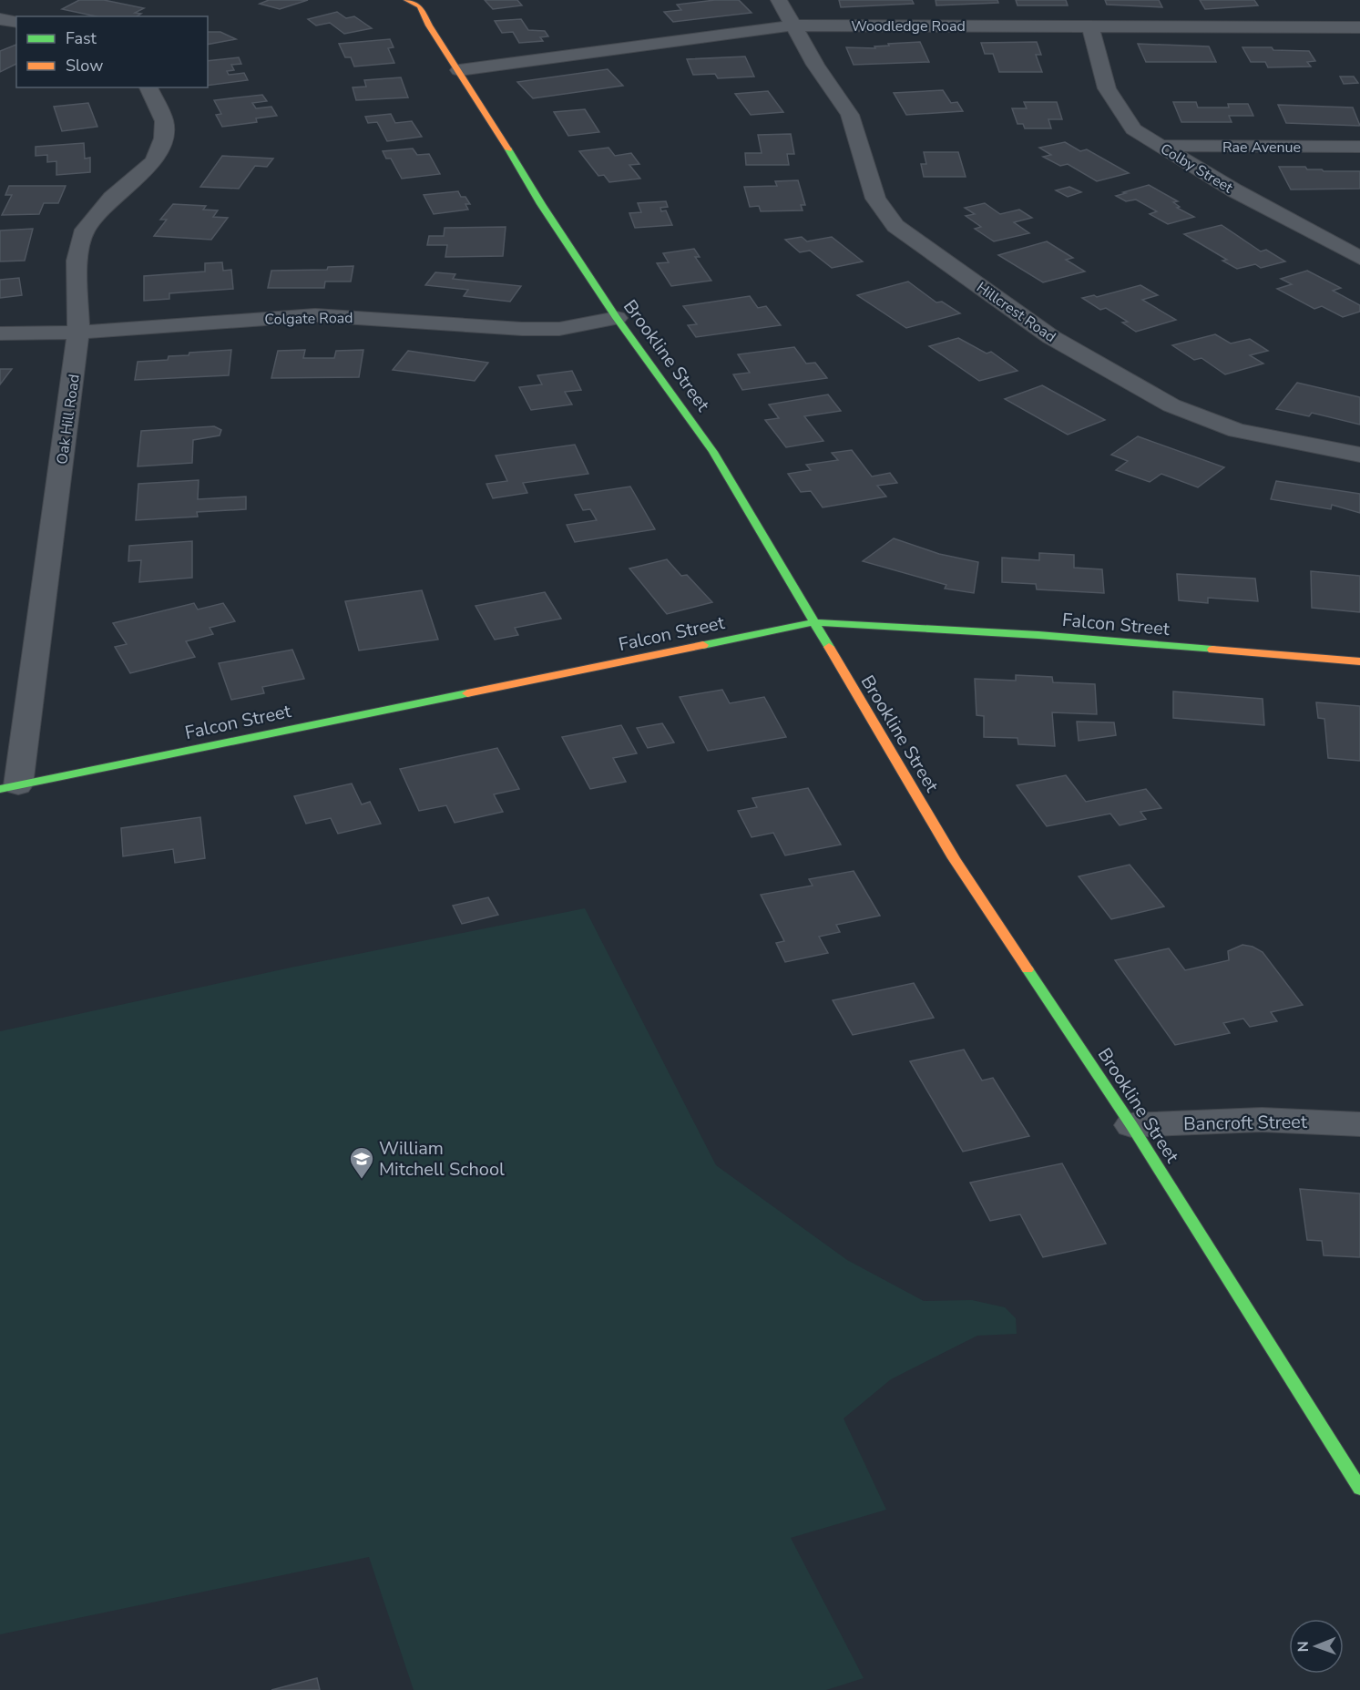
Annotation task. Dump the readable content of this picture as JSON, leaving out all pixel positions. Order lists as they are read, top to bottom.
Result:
{
  "streets": {
    "street": [
      "Woodledge Road",
      "Rae Avenue",
      "Colby Street",
      "Hillcrest Road",
      "Colgate Road",
      "Brookline Street",
      "Oak Hill Road",
      "Falcon Street",
      "Bancroft Street"
    ]
  },
  "crossings": [
    ["Woodledge Road", "Colby Street"],
    ["Woodledge Road", "Hillcrest Road"],
    ["Woodledge Road", "Brookline Street"],
    ["Rae Avenue", "Colby Street"],
    ["Colgate Road", "Brookline Street"],
    ["Colgate Road", "Oak Hill Road"],
    ["Brookline Street", "Falcon Street"],
    ["Brookline Street", "Bancroft Street"],
    ["Oak Hill Road", "Falcon Street"]
  ],
  "places": {
    "school or university": ["William Mitchell School"]
  },
  "legend": ["Fast", "Slow"],
  "north": "left"
}
